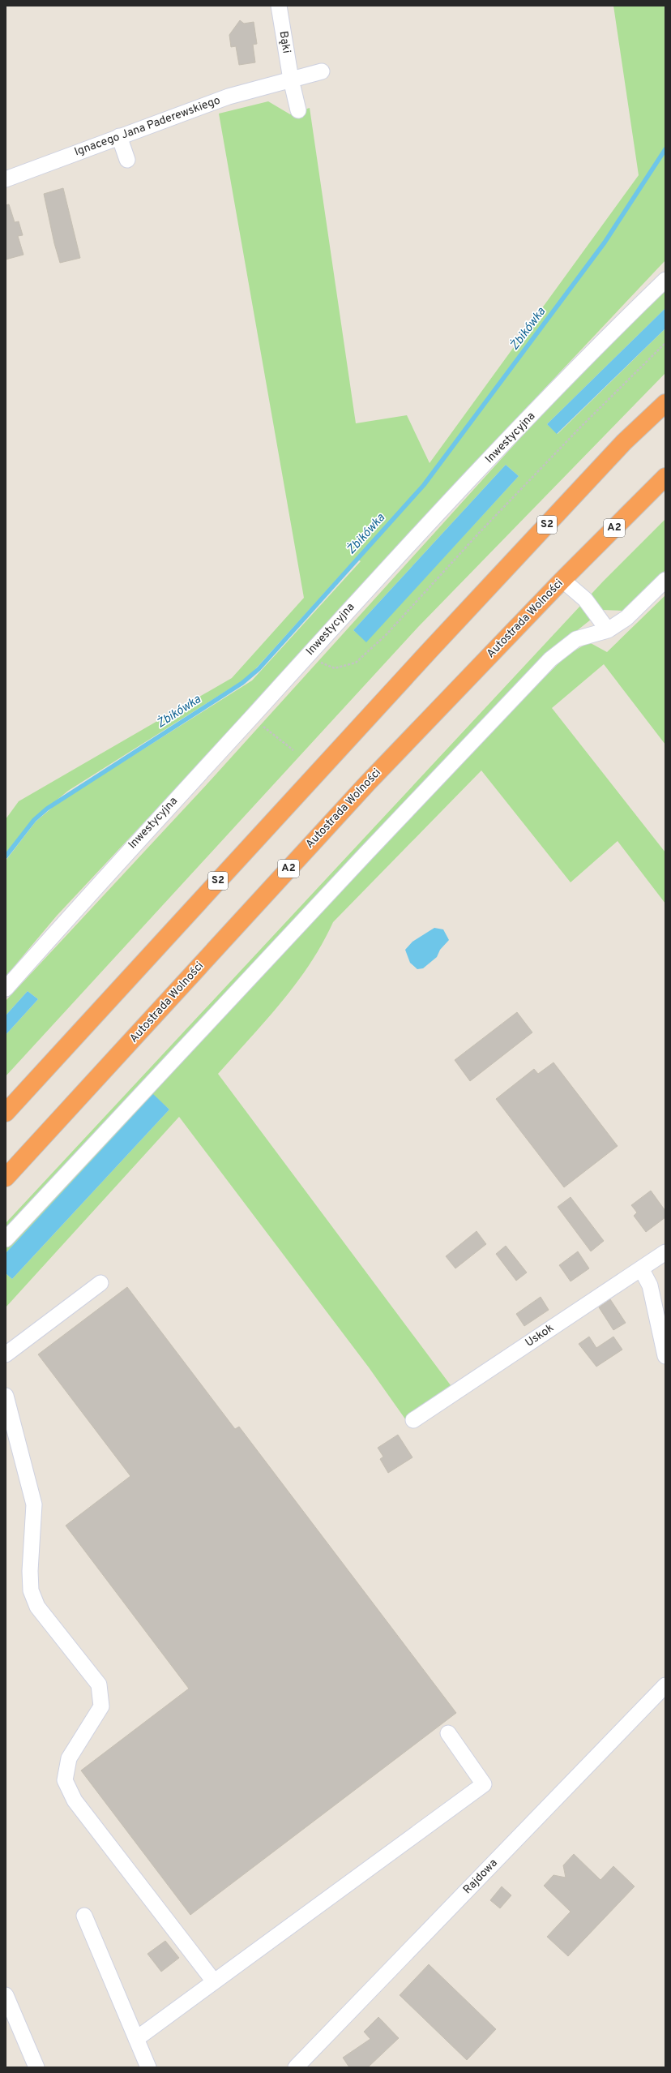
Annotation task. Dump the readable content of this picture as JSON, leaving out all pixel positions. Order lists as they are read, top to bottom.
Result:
{
  "streets": {
    "highway": ["S2", "A2", "Autostrada Wolności"],
    "street": [
      "Bąki",
      "Ignacego Jana Paderewskiego",
      "Inwestycyjna",
      "Uskok",
      "Rajdowa"
    ]
  },
  "crossings": [
    ["Bąki", "Ignacego Jana Paderewskiego"]
  ],
  "water": ["Żbikówka"]
}
